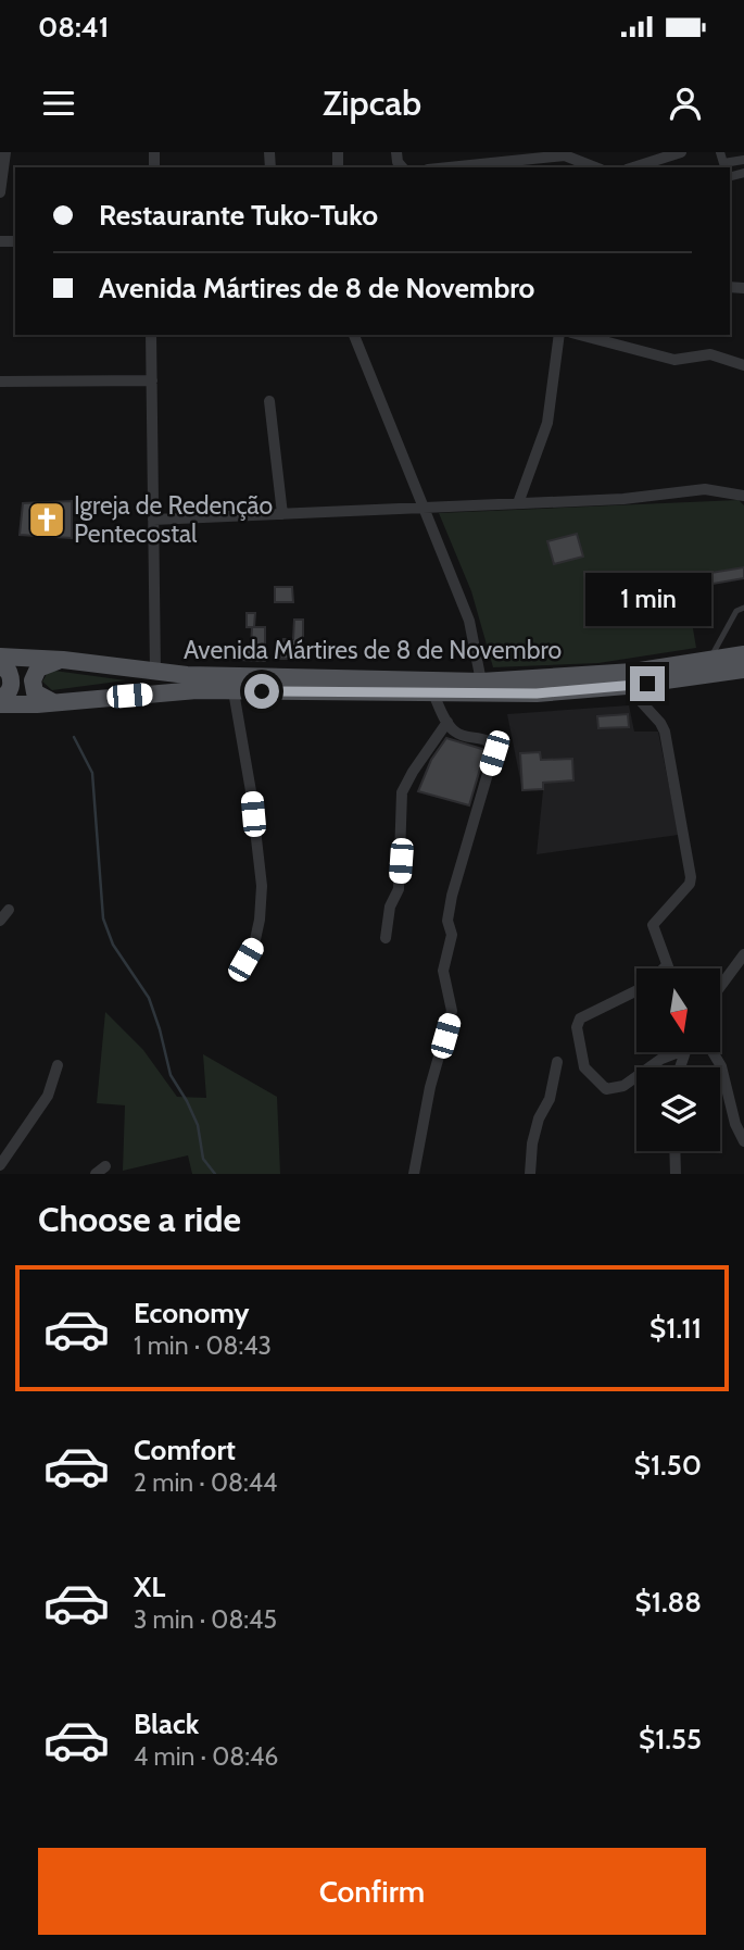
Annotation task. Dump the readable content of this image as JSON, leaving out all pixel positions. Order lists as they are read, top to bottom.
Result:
{
  "streets": {
    "main road": ["Avenida Mártires de 8 de Novembro"]
  },
  "places": {
    "church": ["Igreja de Redenção Pentecostal"]
  },
  "north": "bottom",
  "page": {
    "status": "08:41",
    "header": "Zipcab",
    "banner": ["Restaurante Tuko-Tuko", "Avenida Mártires de 8 de Novembro"],
    "bubble": "1 min",
    "heading": "Choose a ride",
    "list": [
      {
        "name": "Economy",
        "note": "1 min · 08:43",
        "value": "$1.11"
      },
      {
        "name": "Comfort",
        "note": "2 min · 08:44",
        "value": "$1.50"
      },
      {
        "name": "XL",
        "note": "3 min · 08:45",
        "value": "$1.88"
      },
      {
        "name": "Black",
        "note": "4 min · 08:46",
        "value": "$1.55"
      }
    ],
    "buttons": "Confirm"
  }
}
